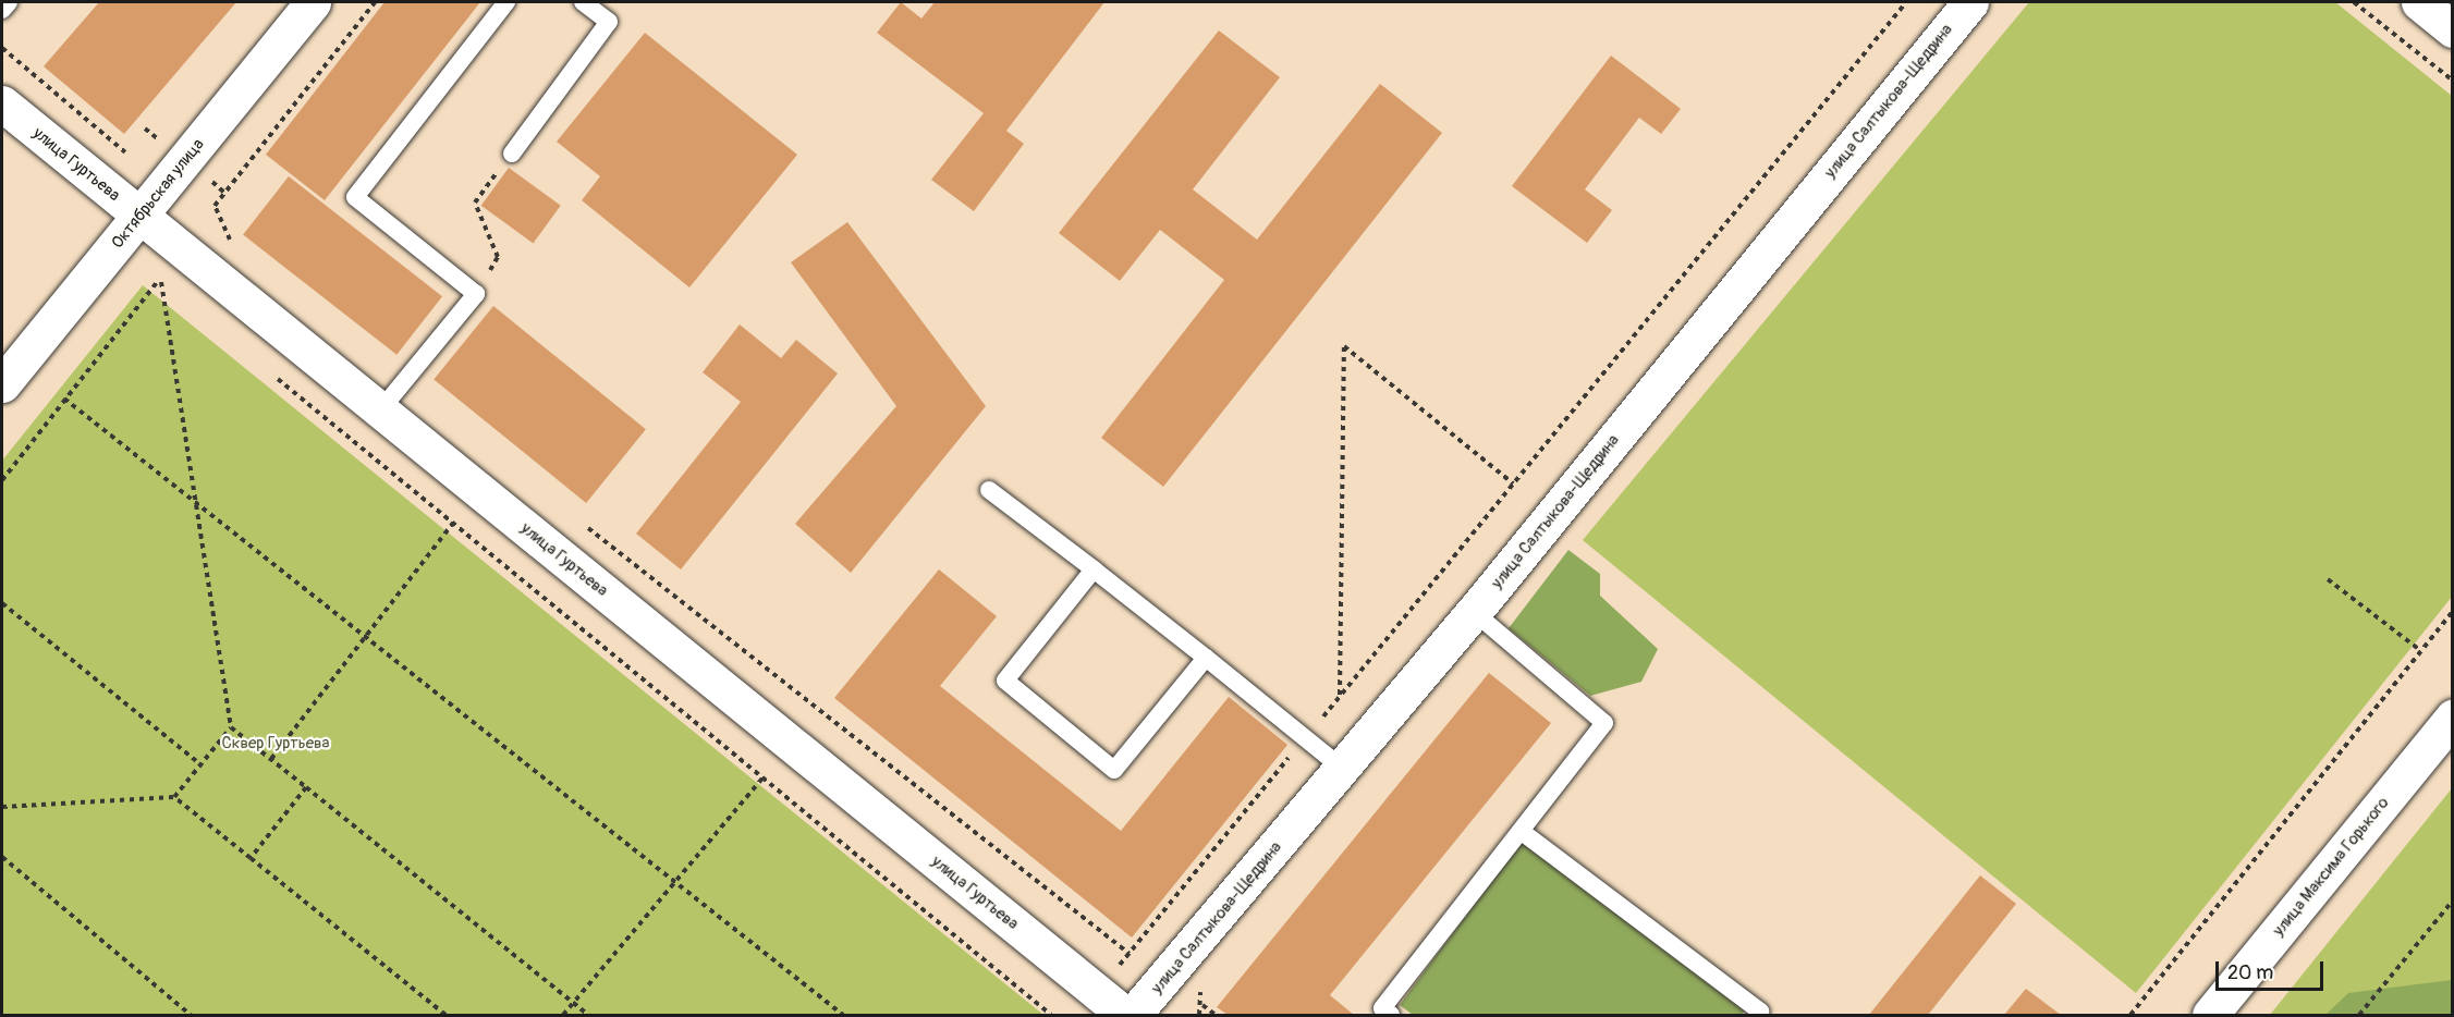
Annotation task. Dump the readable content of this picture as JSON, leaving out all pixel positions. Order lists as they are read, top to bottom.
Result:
{
  "streets": {
    "street": [
      "улица Салтыкова-Щедрина",
      "улица Гуртьева",
      "Октябрьская улица",
      "улица Максима Горького"
    ]
  },
  "crossings": [
    ["улица Гуртьева", "Октябрьская улица"]
  ],
  "parks": ["Сквер Гуртьева"],
  "scale_bar": "20 m"
}
